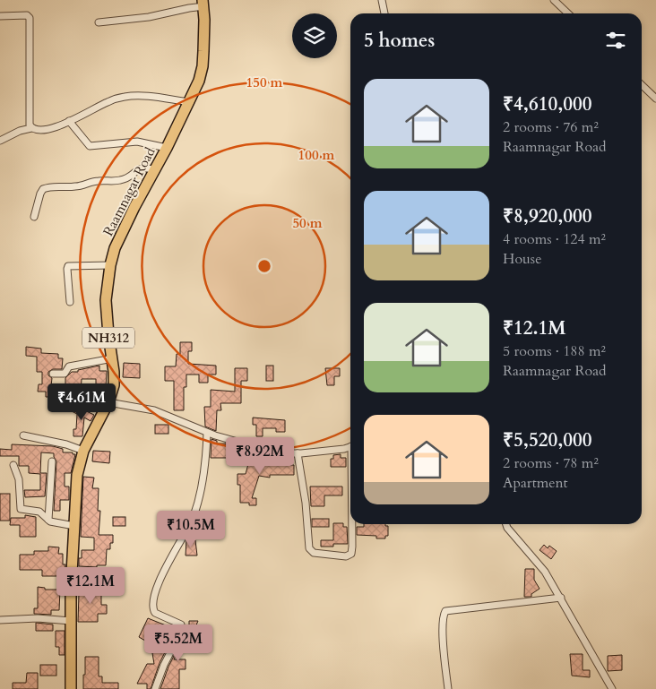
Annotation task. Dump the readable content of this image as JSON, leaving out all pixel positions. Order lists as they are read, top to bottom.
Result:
{
  "streets": {
    "highway": ["Raamnagar Road", "NH312"]
  },
  "page": {
    "heading": "5 homes",
    "list": [
      {
        "name": "₹4,610,000",
        "note": "2 rooms · 76 m² · Raamnagar Road"
      },
      {
        "name": "₹8,920,000",
        "note": "4 rooms · 124 m² · House"
      },
      {
        "name": "₹12.1M",
        "note": "5 rooms · 188 m² · Raamnagar Road"
      },
      {
        "name": "₹5,520,000",
        "note": "2 rooms · 78 m² · Apartment"
      }
    ],
    "price": [
      "₹4.61M",
      "₹8.92M",
      "₹10.5M",
      "₹12.1M",
      "₹5.52M"
    ]
  },
  "rings": ["150 m", "100 m", "50 m"]
}
